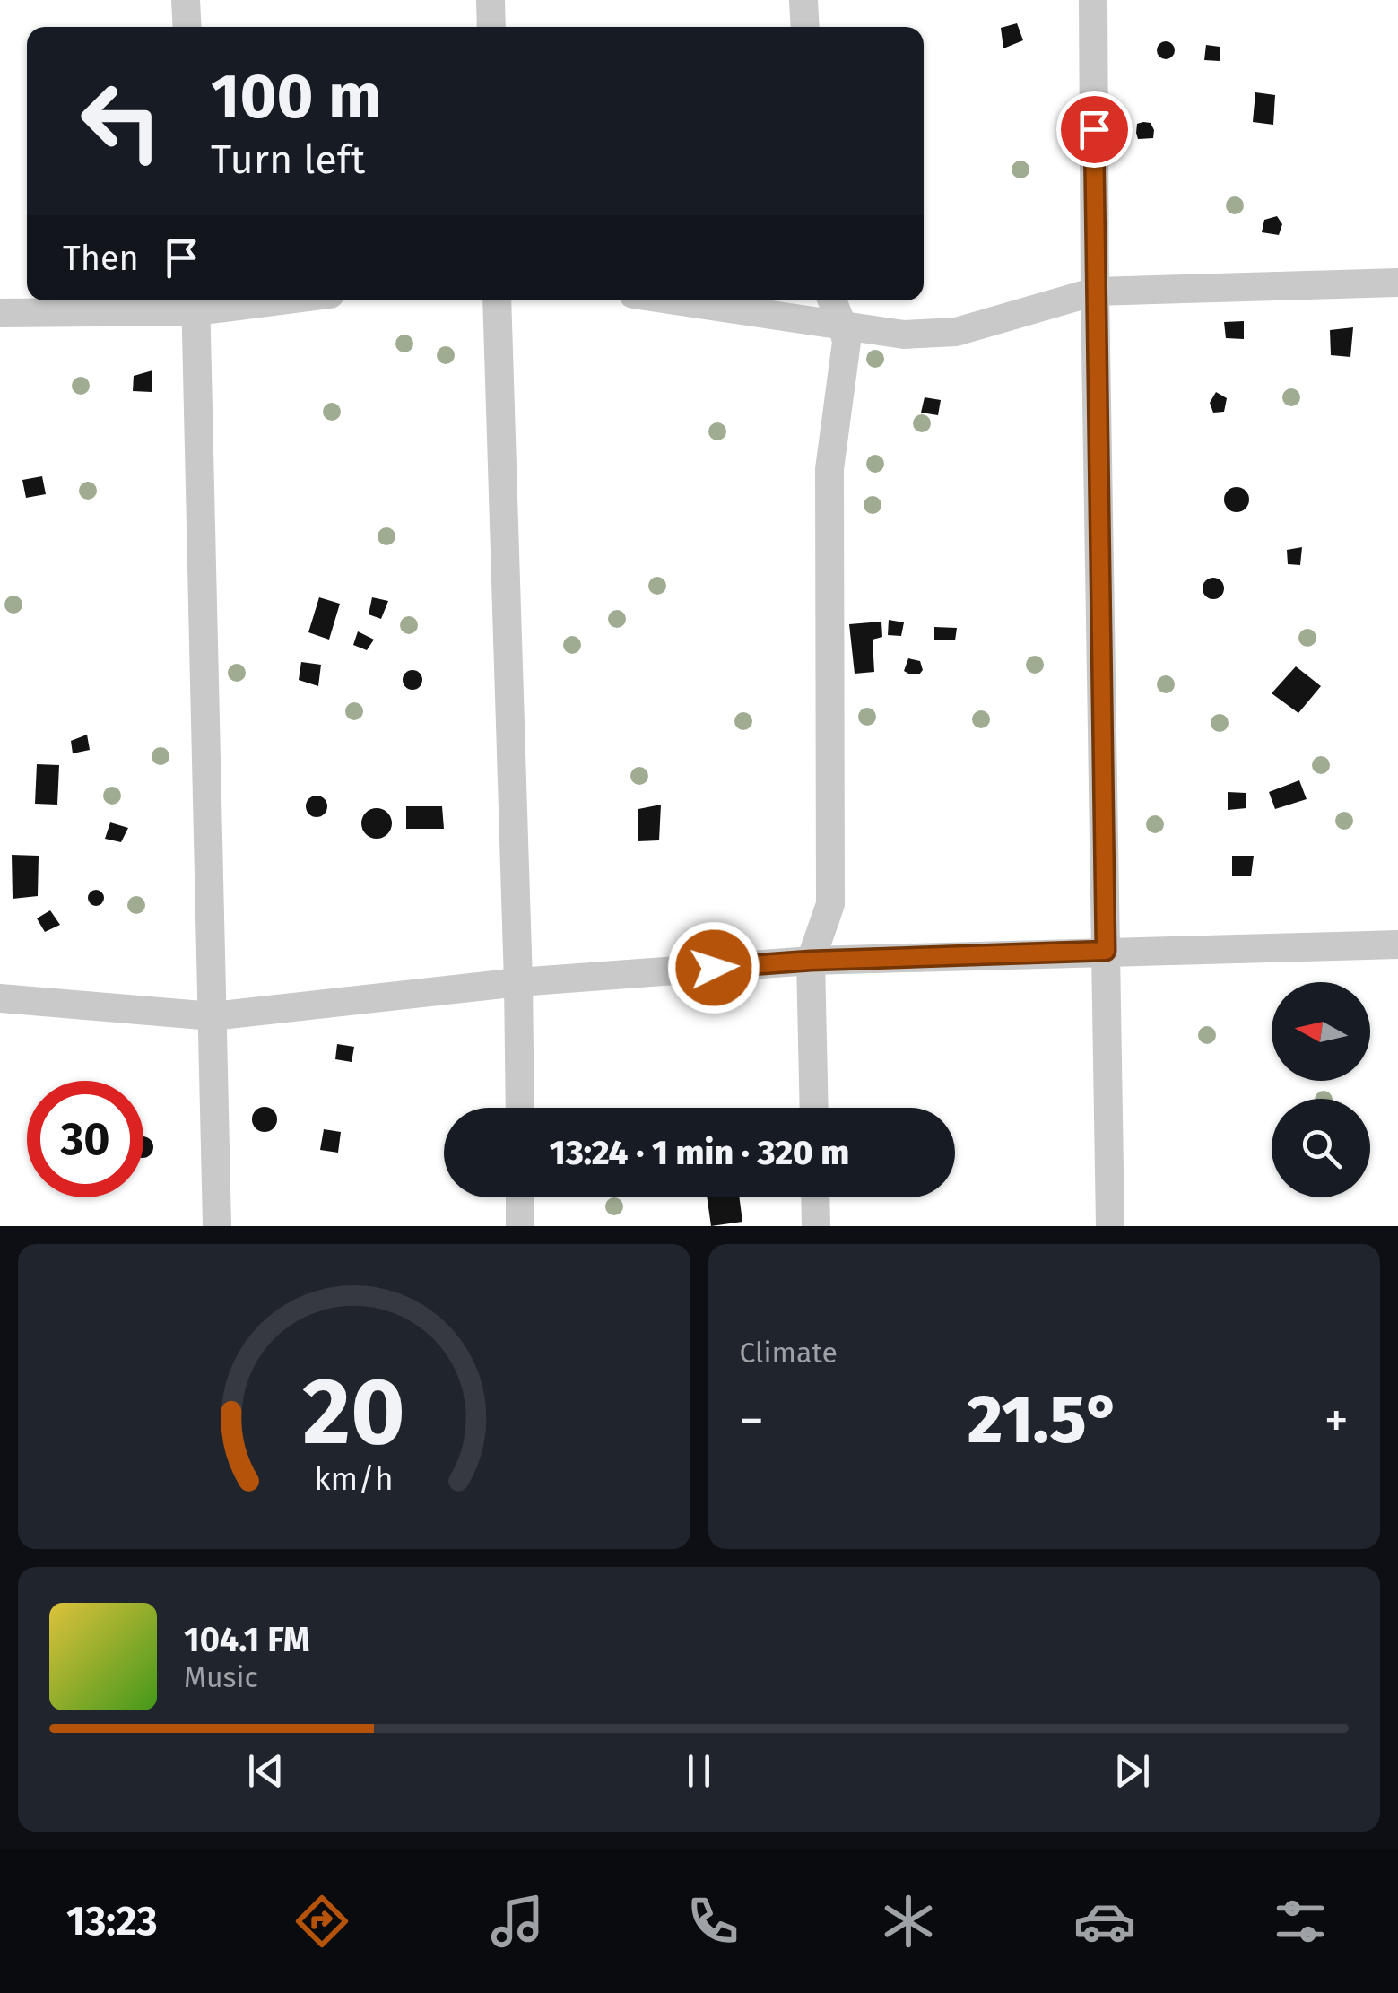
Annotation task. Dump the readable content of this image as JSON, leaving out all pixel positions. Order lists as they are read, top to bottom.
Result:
{
  "north": "left",
  "page": {
    "turn": ["100 m", "Turn left"],
    "then": "Then",
    "limit": "30",
    "trip": "13:24 · 1 min · 320 m",
    "tile": "Climate",
    "heat": ["−", "21.5°", "+"],
    "song": ["104.1 FM", "Music"],
    "tabs": "13:23",
    "gauge": ["20", "km/h"]
  }
}
